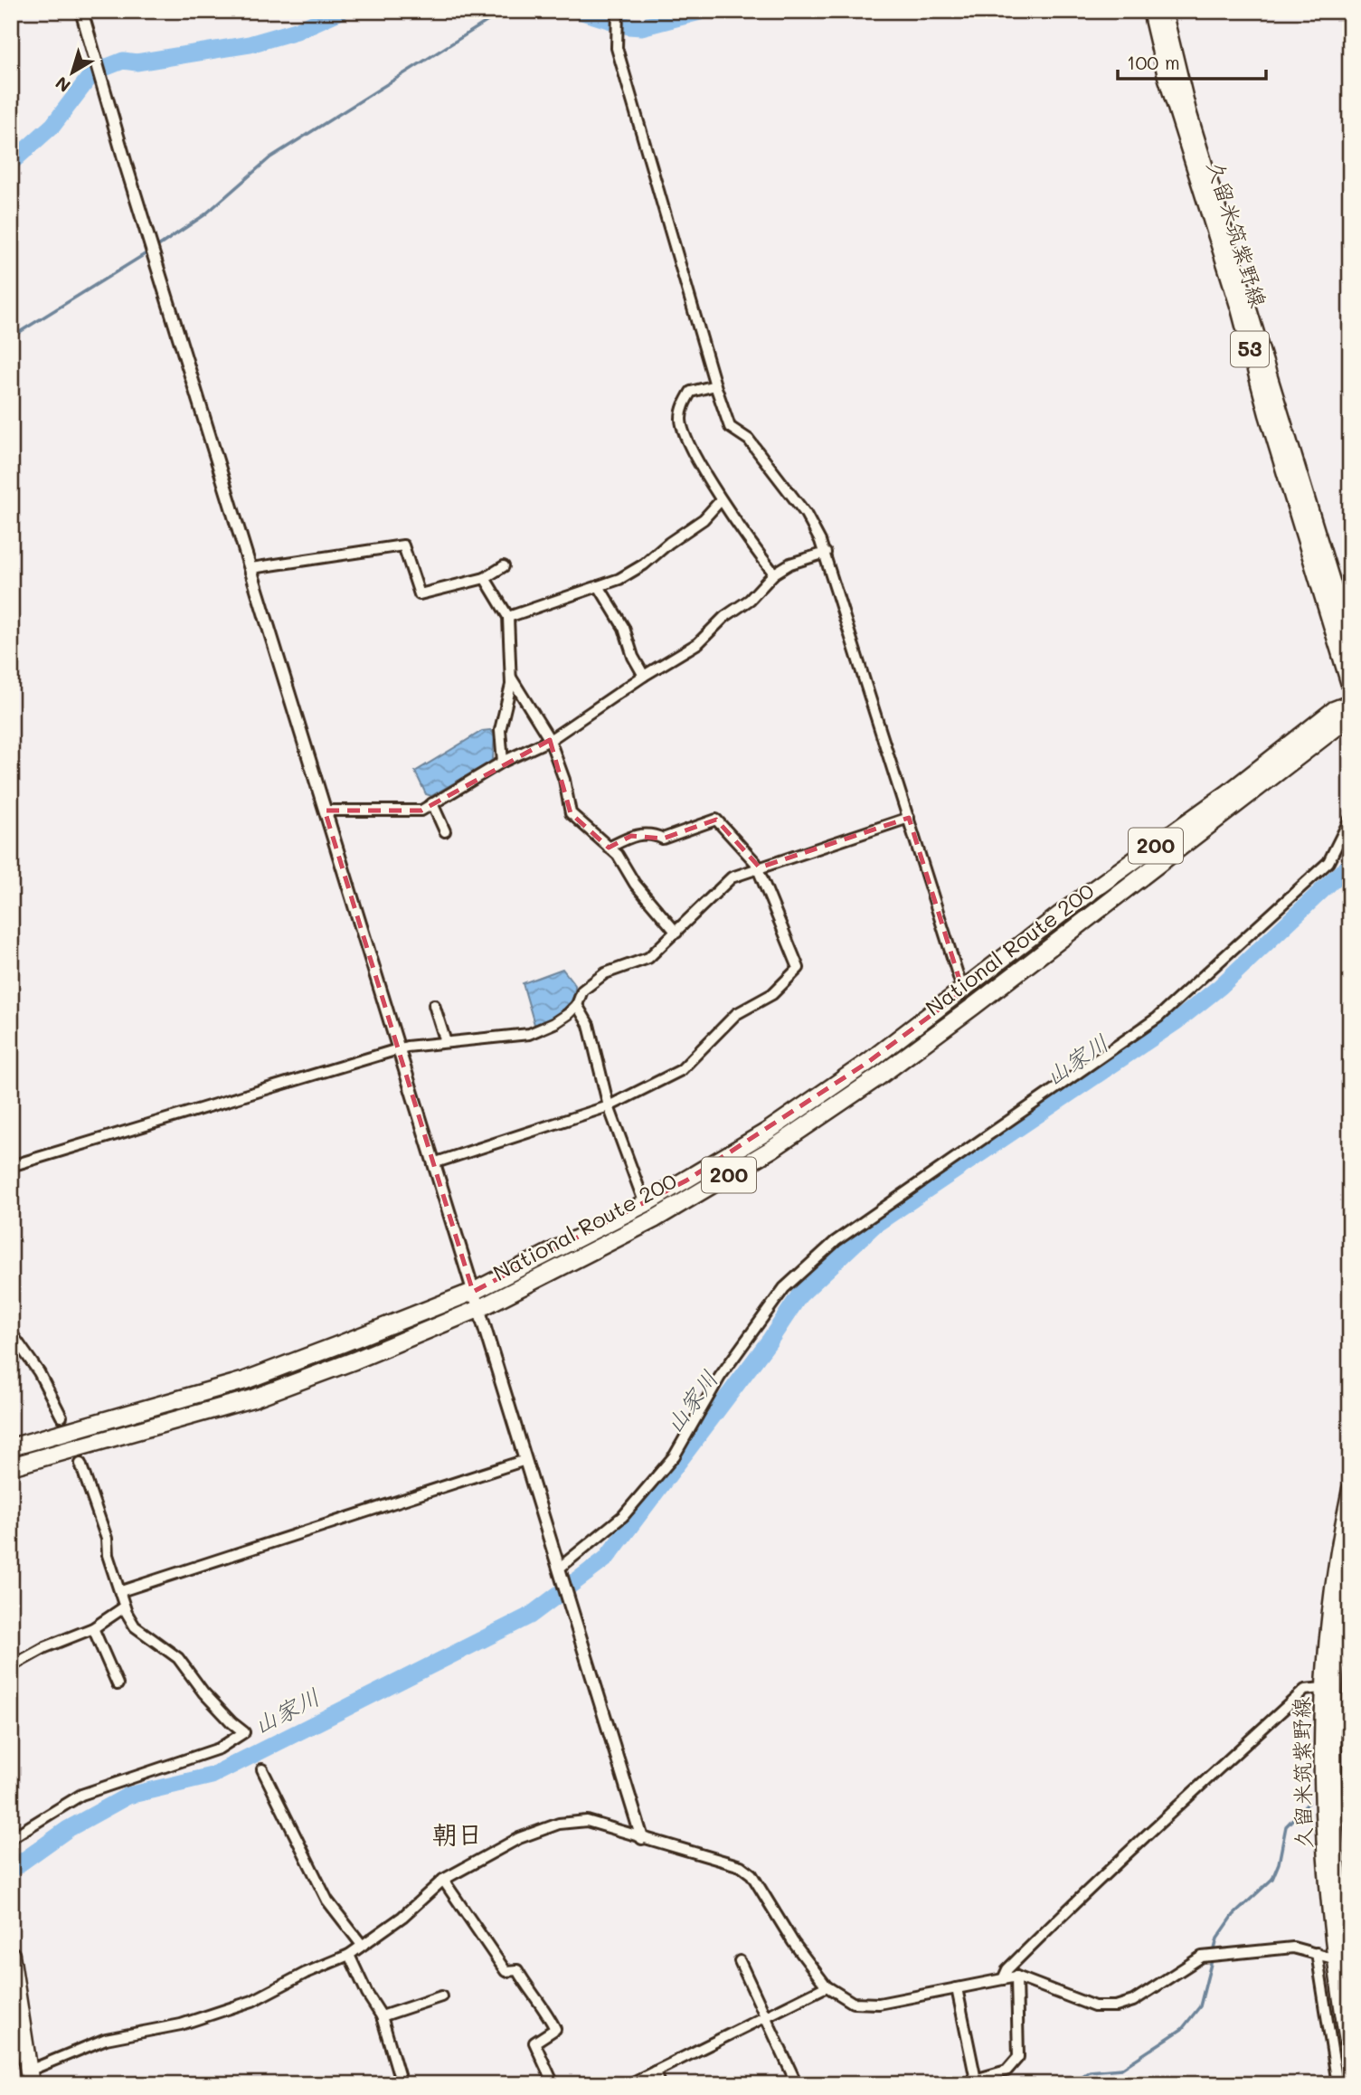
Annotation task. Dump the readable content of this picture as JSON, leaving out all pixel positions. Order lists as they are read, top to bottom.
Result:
{
  "streets": {
    "highway": ["200", "National Route 200"],
    "main road": ["久留米筑紫野線", "53"]
  },
  "districts": ["朝日"],
  "water": ["山家川"],
  "scale_bar": "100 m",
  "north": "bottom left"
}
